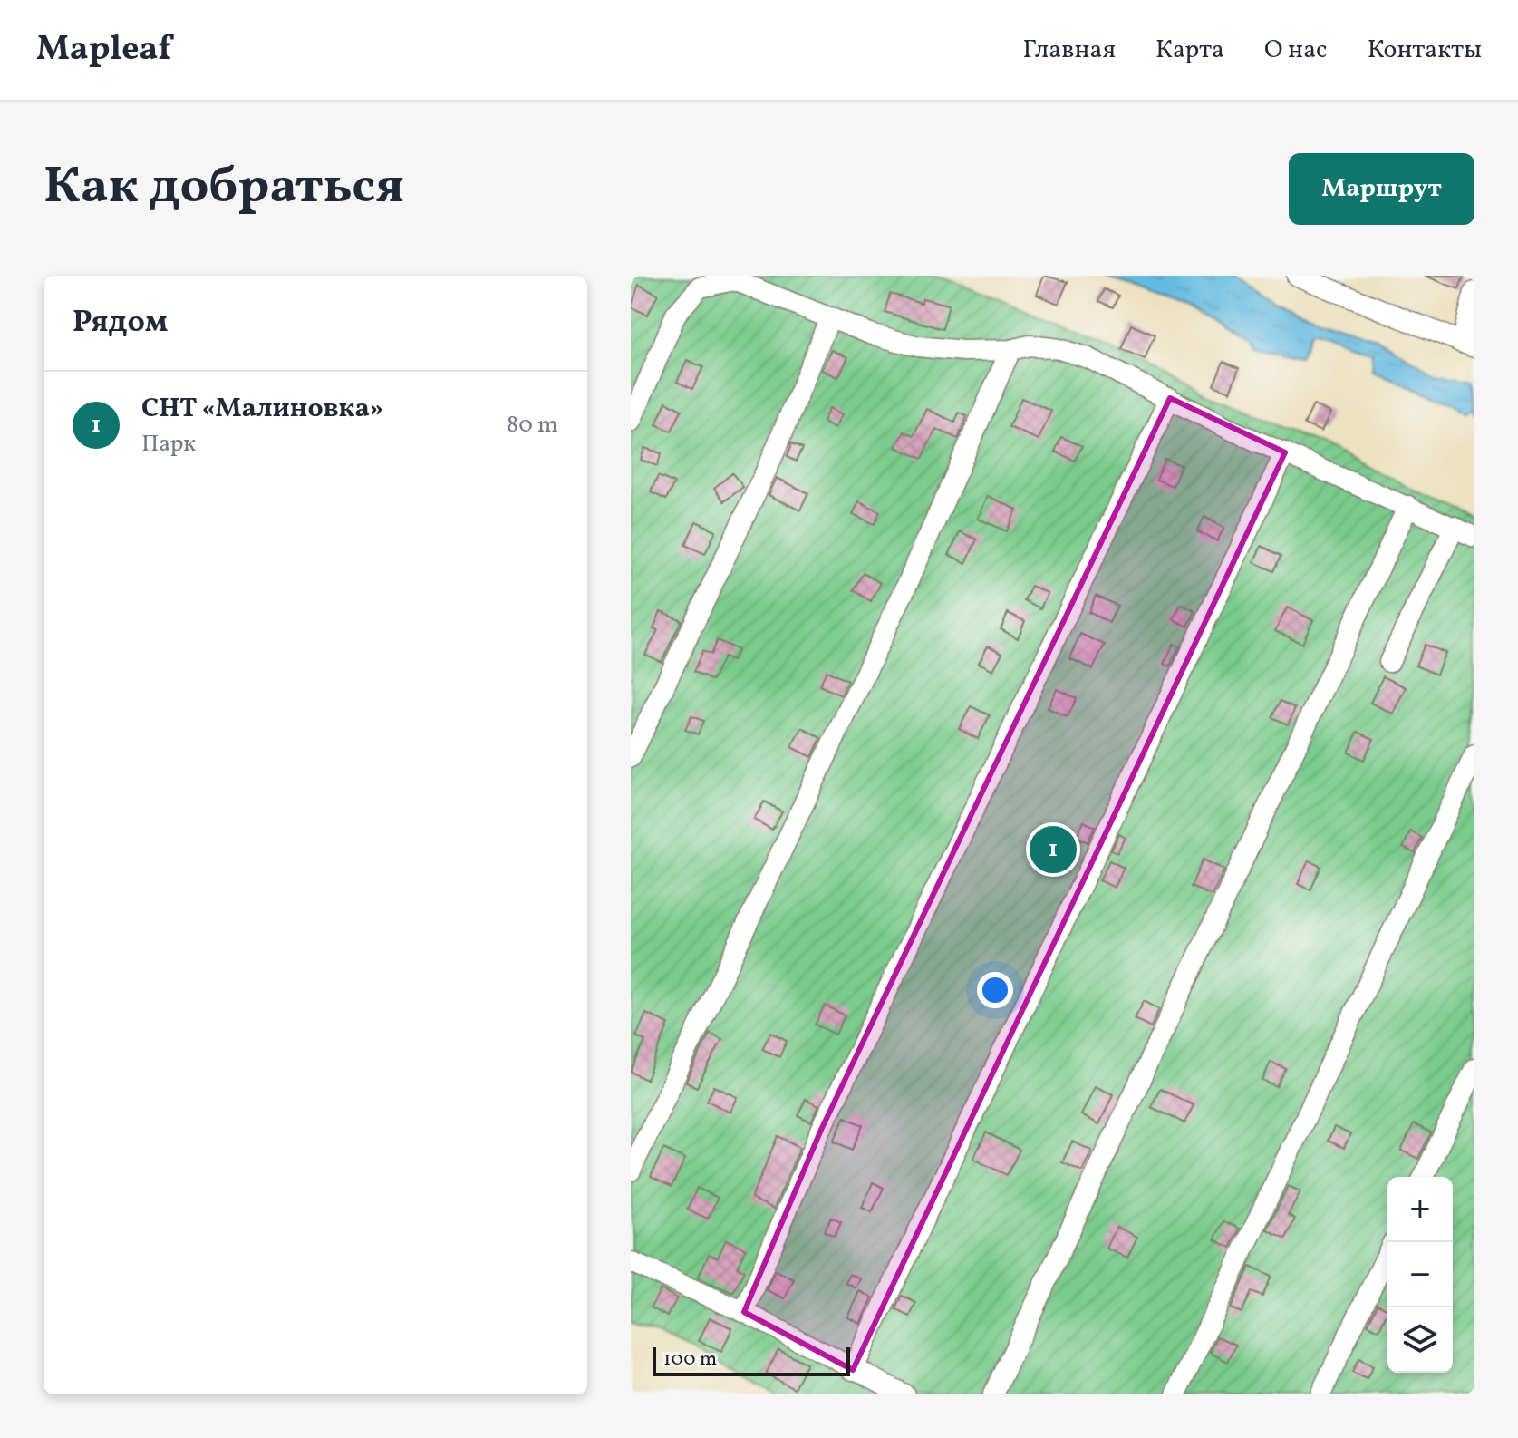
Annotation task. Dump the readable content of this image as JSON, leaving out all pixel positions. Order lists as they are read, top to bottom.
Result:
{
  "scale_bar": "100 m",
  "page": {
    "header": "Mapleaf",
    "nav": [
      "Главная",
      "Карта",
      "О нас",
      "Контакты"
    ],
    "title": "Как добраться",
    "buttons": "Маршрут",
    "heading": "Рядом",
    "list": [
      {
        "mark": "1",
        "name": "СНТ «Малиновка»",
        "note": "Парк",
        "value": "80 m"
      }
    ],
    "pins": "1",
    "map_buttons": ["+", "−"],
    "scale": "100 m"
  }
}
